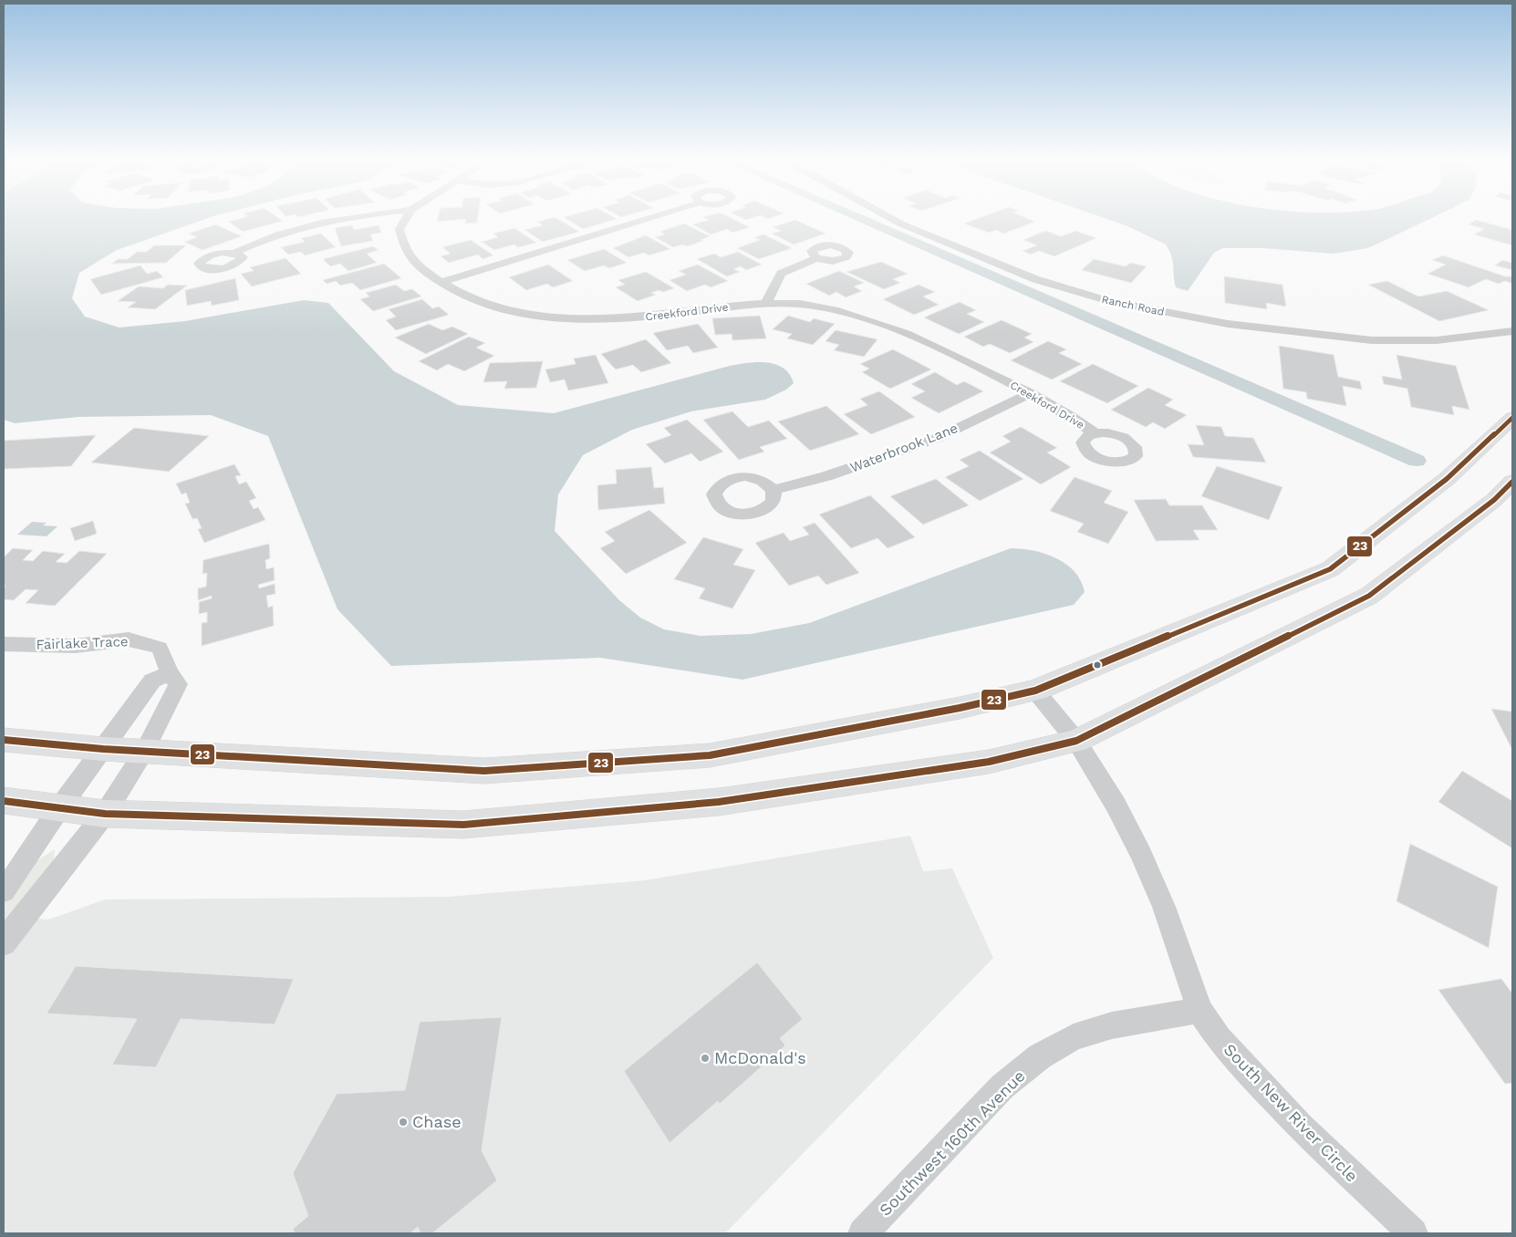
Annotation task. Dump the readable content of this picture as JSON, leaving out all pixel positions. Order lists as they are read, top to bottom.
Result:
{
  "streets": {
    "street": [
      "Ranch Road",
      "Creekford Drive",
      "Waterbrook Lane",
      "Fairlake Trace",
      "South New River Circle",
      "Southwest 160th Avenue"
    ]
  },
  "crossings": [
    ["Creekford Drive", "Waterbrook Lane"],
    ["South New River Circle", "Southwest 160th Avenue"]
  ],
  "places": ["McDonald's", "Chase"],
  "lines": ["transit line 23"]
}
